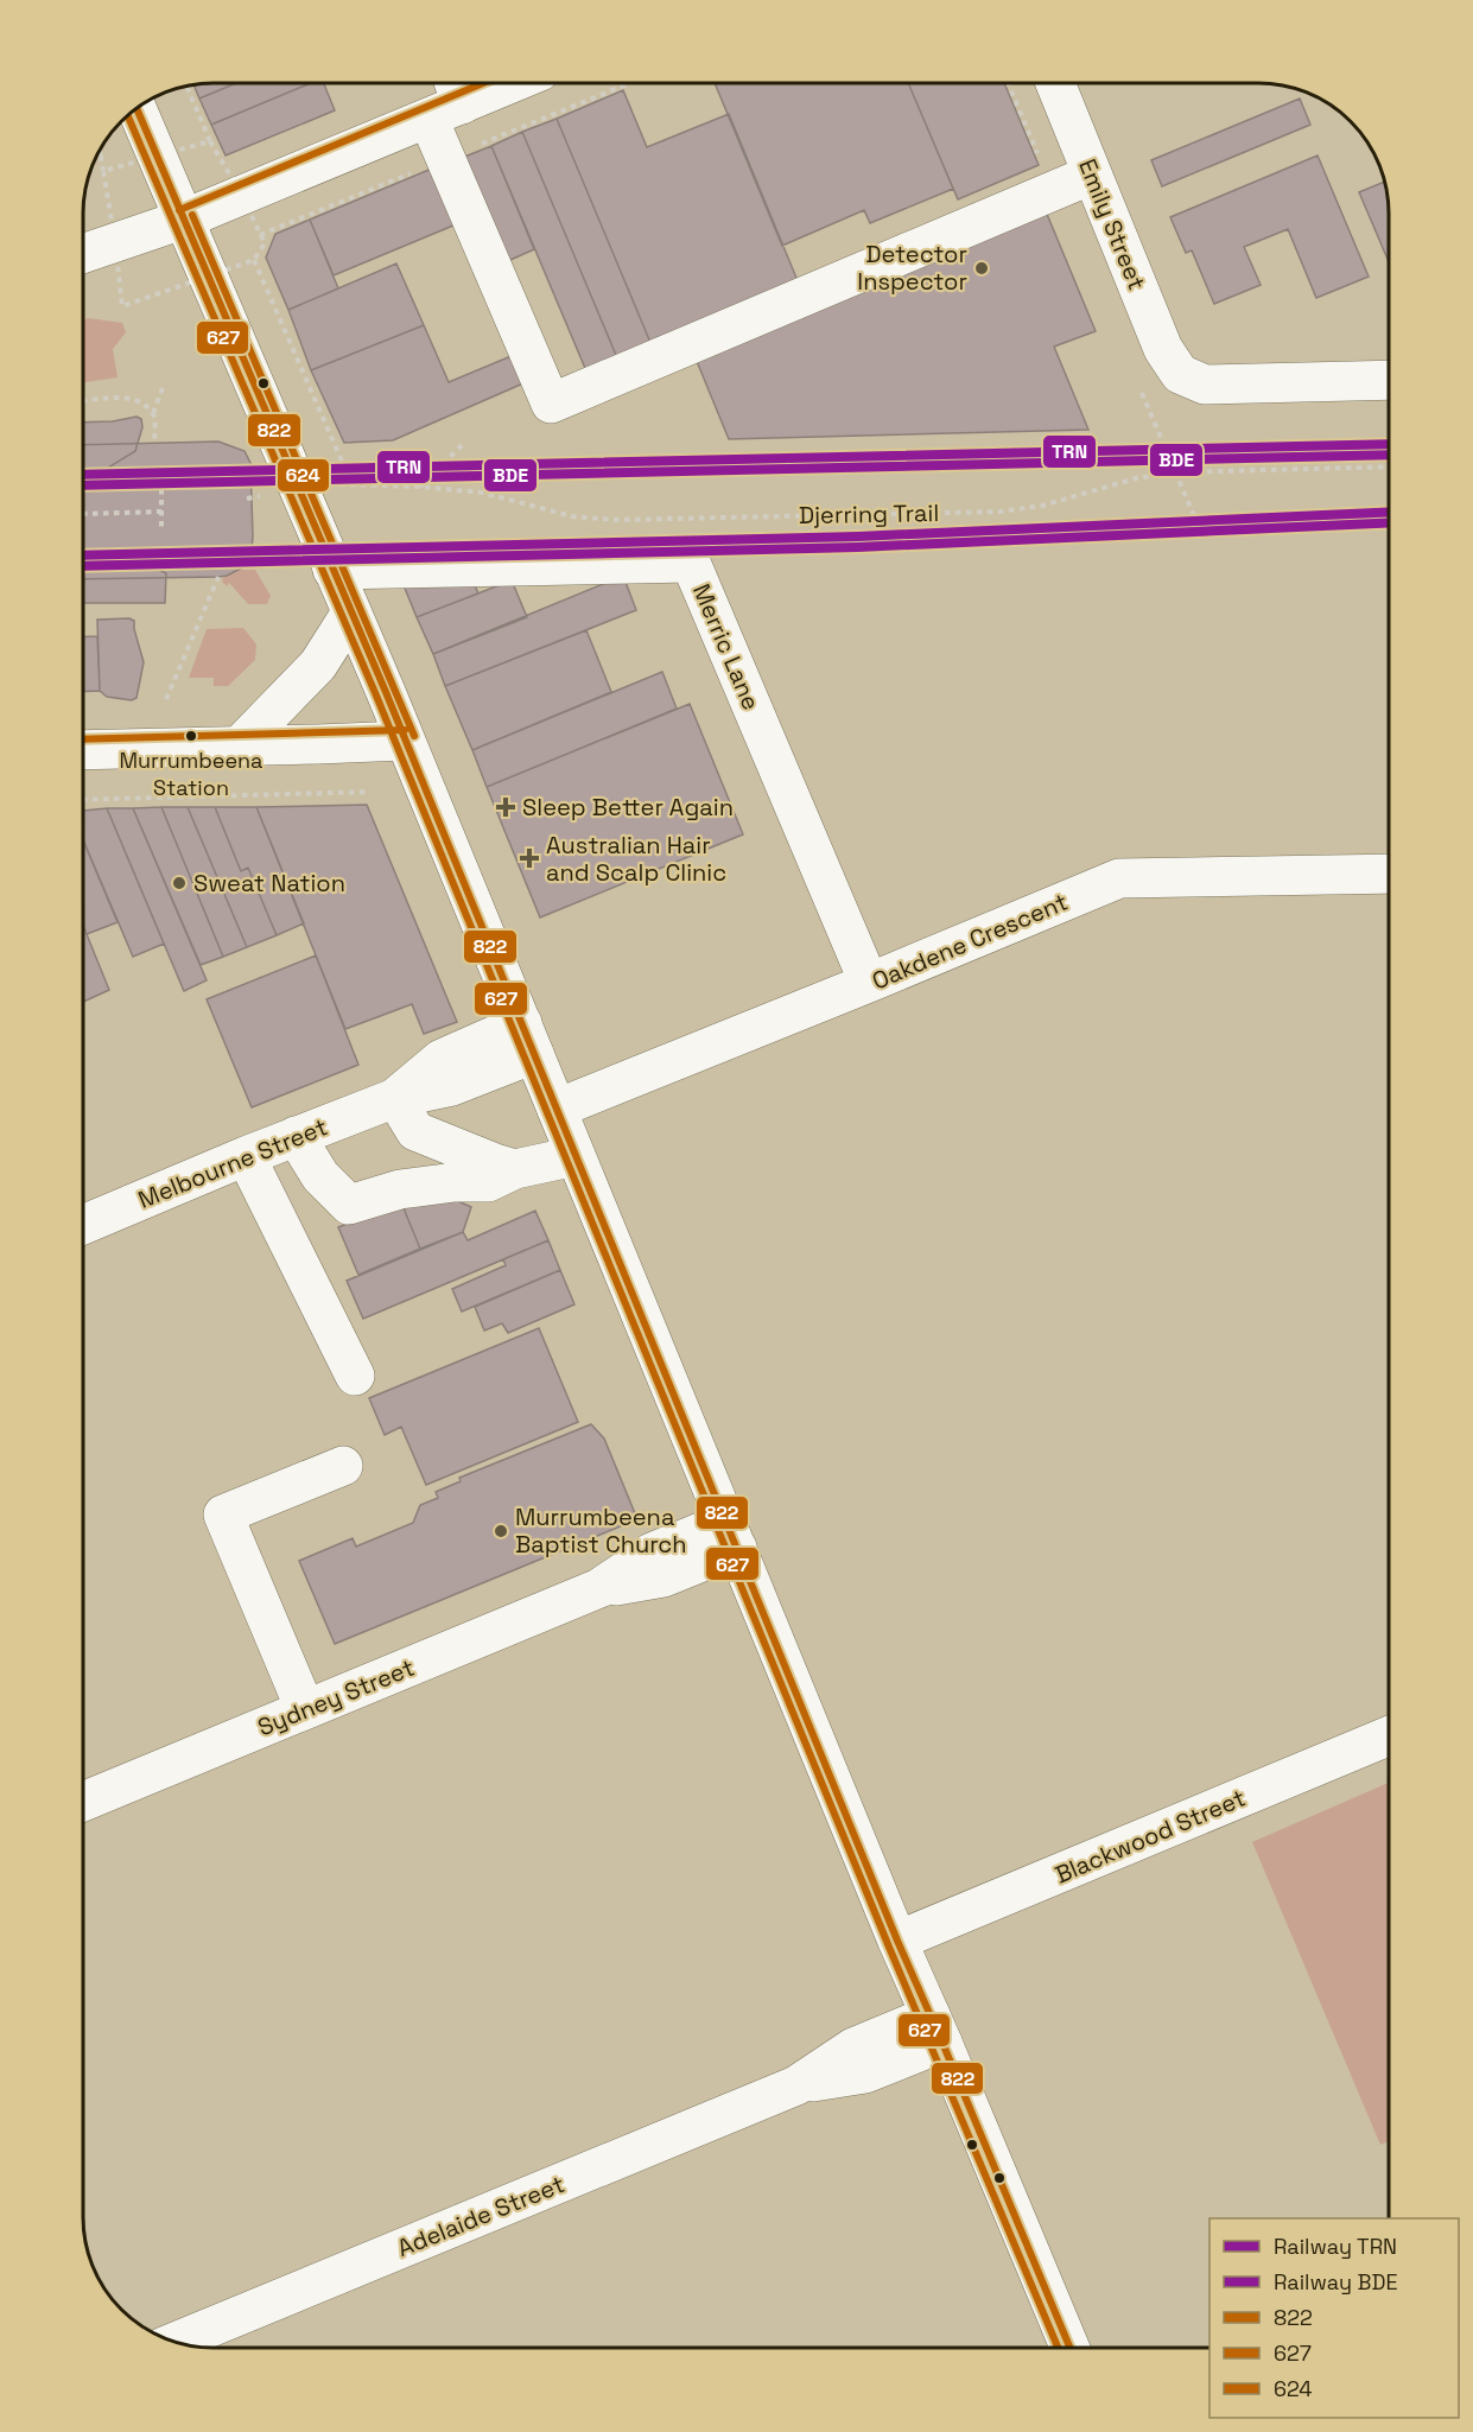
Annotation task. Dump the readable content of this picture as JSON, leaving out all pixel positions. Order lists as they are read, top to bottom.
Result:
{
  "streets": {
    "street": [
      "Emily Street",
      "Merric Lane",
      "Oakdene Crescent",
      "Melbourne Street",
      "Sydney Street",
      "Blackwood Street",
      "Adelaide Street"
    ],
    "path": ["Djerring Trail"]
  },
  "crossings": [
    ["Merric Lane", "Oakdene Crescent"]
  ],
  "places": {
    "other": [
      "Detector Inspector",
      "Murrumbeena Station",
      "Sweat Nation",
      "Murrumbeena Baptist Church"
    ],
    "health": ["Sleep Better Again", "Australian Hair and Scalp Clinic"]
  },
  "lines": [
    "transit line 624",
    "transit line 822",
    "transit line 627",
    "rail line TRN",
    "rail line BDE"
  ],
  "legend": [
    "Railway TRN",
    "Railway BDE",
    "822",
    "627",
    "624"
  ]
}
